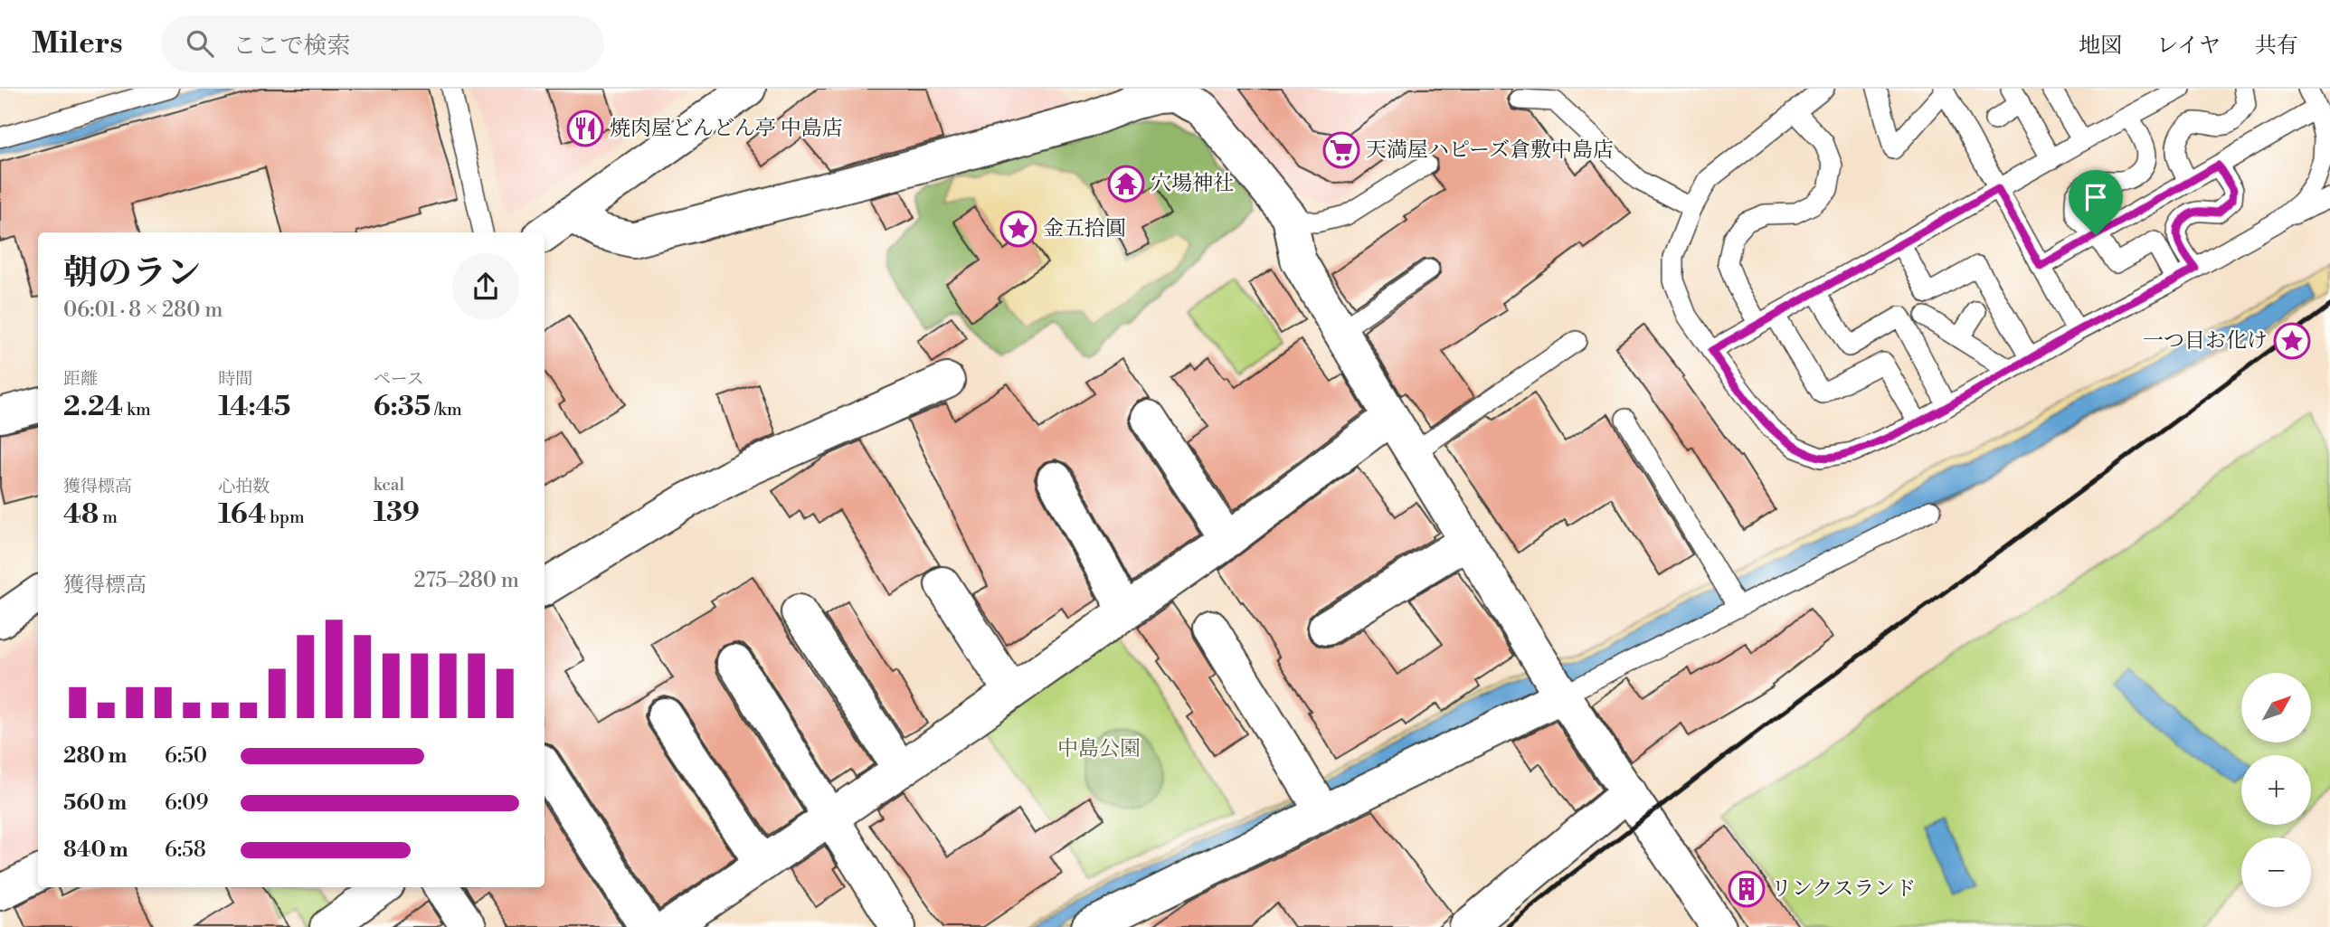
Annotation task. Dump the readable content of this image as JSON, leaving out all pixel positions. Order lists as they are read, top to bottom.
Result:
{
  "parks": ["中島公園"],
  "places": {
    "restaurant": ["焼肉屋どんどん亭 中島店"],
    "supermarket": ["天満屋ハピーズ倉敷中島店"],
    "temple": ["穴場神社"],
    "place": ["金五拾圓", "一つ目お化け"],
    "building": ["リンクスランド"]
  },
  "north": "top right",
  "page": {
    "header": "Milers",
    "search": "ここで検索",
    "nav": ["地図", "レイヤ", "共有"],
    "heading": ["朝のラン", "06:01 · 8 × 280 m"],
    "stats": [
      ["距離", "2.24 km"],
      ["時間", "14:45"],
      ["ペース", "6:35 /km"],
      ["獲得標高", "48 m"],
      ["心拍数", "164 bpm"],
      ["kcal", "139"]
    ],
    "chart": ["獲得標高", "275–280 m"],
    "map_buttons": ["+", "−"],
    "list": [
      {
        "name": "280 m",
        "note": "6:50"
      },
      {
        "name": "560 m",
        "note": "6:09"
      },
      {
        "name": "840 m",
        "note": "6:58"
      }
    ]
  }
}
